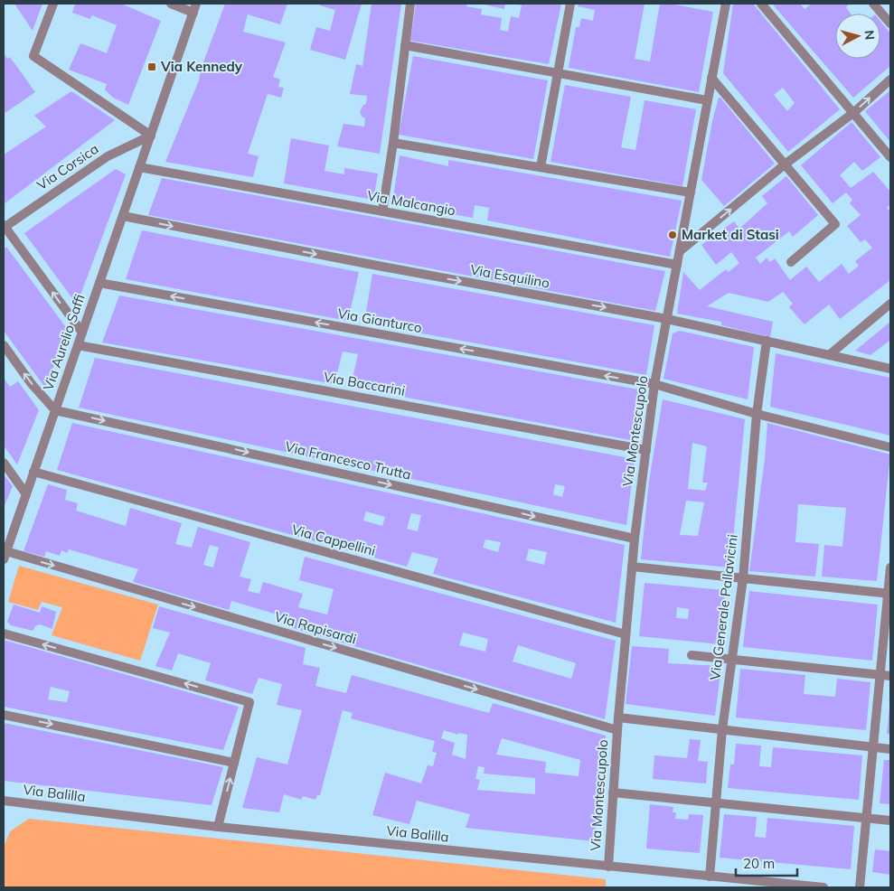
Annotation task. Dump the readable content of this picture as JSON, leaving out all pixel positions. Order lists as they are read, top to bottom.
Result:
{
  "streets": {
    "street": [
      "Via Corsica",
      "Via Malcangio",
      "Via Esquilino",
      "Via Gianturco",
      "Via Aurelio Saffi",
      "Via Baccarini",
      "Via Montescupolo",
      "Via Francesco Trutta",
      "Via Cappellini",
      "Via Generale Pallavicini",
      "Via Rapisardi",
      "Via Balilla"
    ]
  },
  "crossings": [
    ["Via Corsica", "Via Aurelio Saffi"],
    ["Via Malcangio", "Via Aurelio Saffi"],
    ["Via Malcangio", "Via Montescupolo"],
    ["Via Esquilino", "Via Aurelio Saffi"],
    ["Via Esquilino", "Via Montescupolo"],
    ["Via Esquilino", "Via Generale Pallavicini"],
    ["Via Gianturco", "Via Aurelio Saffi"],
    ["Via Gianturco", "Via Montescupolo"],
    ["Via Gianturco", "Via Generale Pallavicini"],
    ["Via Aurelio Saffi", "Via Baccarini"],
    ["Via Aurelio Saffi", "Via Francesco Trutta"],
    ["Via Aurelio Saffi", "Via Cappellini"],
    ["Via Aurelio Saffi", "Via Rapisardi"],
    ["Via Baccarini", "Via Montescupolo"],
    ["Via Montescupolo", "Via Francesco Trutta"],
    ["Via Montescupolo", "Via Cappellini"],
    ["Via Montescupolo", "Via Rapisardi"],
    ["Via Montescupolo", "Via Balilla"],
    ["Via Generale Pallavicini", "Via Balilla"]
  ],
  "one_way": [
    "Via Esquilino",
    "Via Gianturco",
    "Via Francesco Trutta",
    "Via Rapisardi"
  ],
  "places": {
    "transit": ["Via Kennedy"],
    "other": ["Market di Stasi"]
  },
  "scale_bar": "20 m",
  "north": "right"
}
